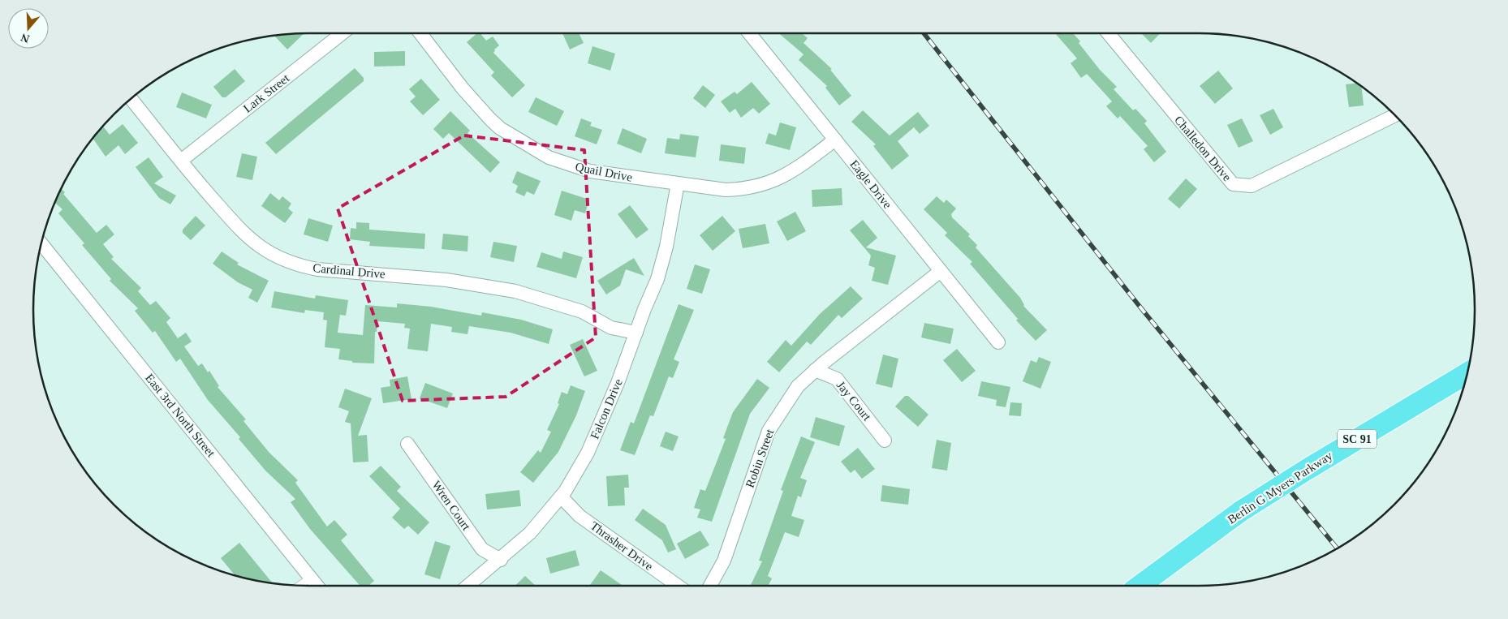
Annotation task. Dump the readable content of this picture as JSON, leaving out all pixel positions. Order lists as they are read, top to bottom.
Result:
{
  "streets": {
    "main road": ["SC 91", "Berlin G Myers Parkway"],
    "street": [
      "Lark Street",
      "Challedon Drive",
      "Quail Drive",
      "Eagle Drive",
      "Cardinal Drive",
      "Jay Court",
      "Falcon Drive",
      "East 3rd North Street",
      "Robin Street",
      "Wren Court",
      "Thrasher Drive"
    ]
  },
  "crossings": [
    ["Lark Street", "Cardinal Drive"],
    ["Quail Drive", "Eagle Drive"],
    ["Quail Drive", "Falcon Drive"],
    ["Eagle Drive", "Robin Street"],
    ["Cardinal Drive", "Falcon Drive"],
    ["Jay Court", "Robin Street"],
    ["Falcon Drive", "Wren Court"],
    ["Falcon Drive", "Thrasher Drive"]
  ],
  "north": "bottom"
}
